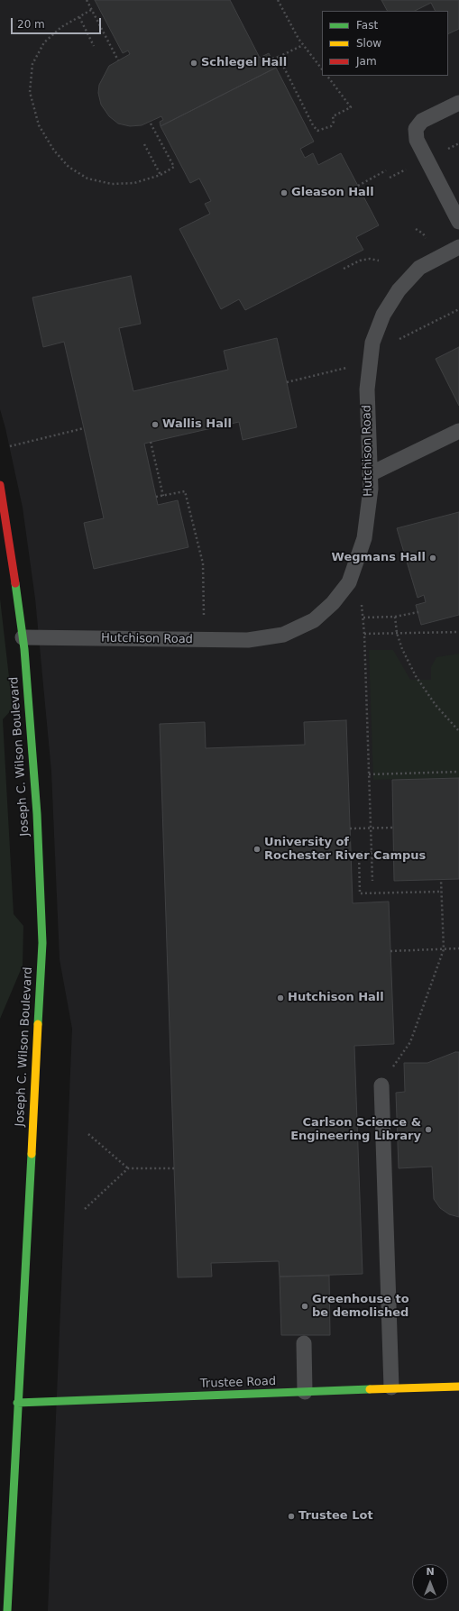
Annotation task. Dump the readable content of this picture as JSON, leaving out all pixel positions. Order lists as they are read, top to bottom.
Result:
{
  "streets": {
    "street": ["Joseph C. Wilson Boulevard", "Trustee Road"],
    "lane": ["Hutchison Road"]
  },
  "crossings": [
    ["Hutchison Road", "Joseph C. Wilson Boulevard"],
    ["Joseph C. Wilson Boulevard", "Trustee Road"]
  ],
  "places": [
    "Schlegel Hall",
    "Gleason Hall",
    "Wallis Hall",
    "Wegmans Hall",
    "University of Rochester River Campus",
    "Hutchison Hall",
    "Carlson Science & Engineering Library",
    "Greenhouse to be demolished",
    "Trustee Lot"
  ],
  "legend": ["Fast", "Slow", "Jam"],
  "scale_bar": "20 m",
  "north": "top"
}
